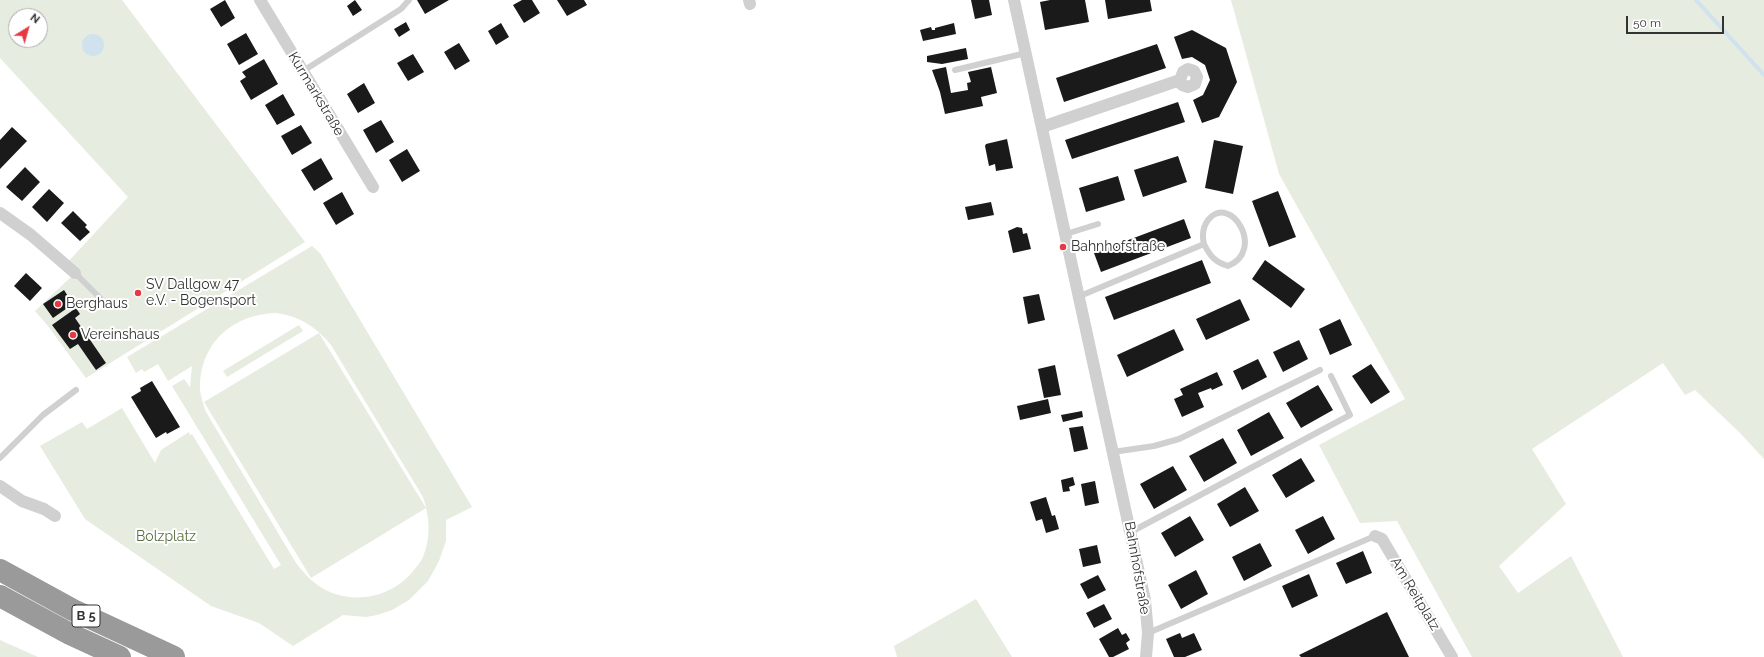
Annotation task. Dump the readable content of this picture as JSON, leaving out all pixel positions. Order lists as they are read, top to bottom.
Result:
{
  "streets": {
    "highway": ["B 5"],
    "street": ["Kurmarkstraße", "Bahnhofstraße", "Am Reitplatz"]
  },
  "parks": ["Bolzplatz"],
  "places": [
    "Bahnhofstraße",
    "SV Dallgow 47 e.V. - Bogensport",
    "Berghaus",
    "Vereinshaus"
  ],
  "scale_bar": "50 m",
  "north": "top right"
}
